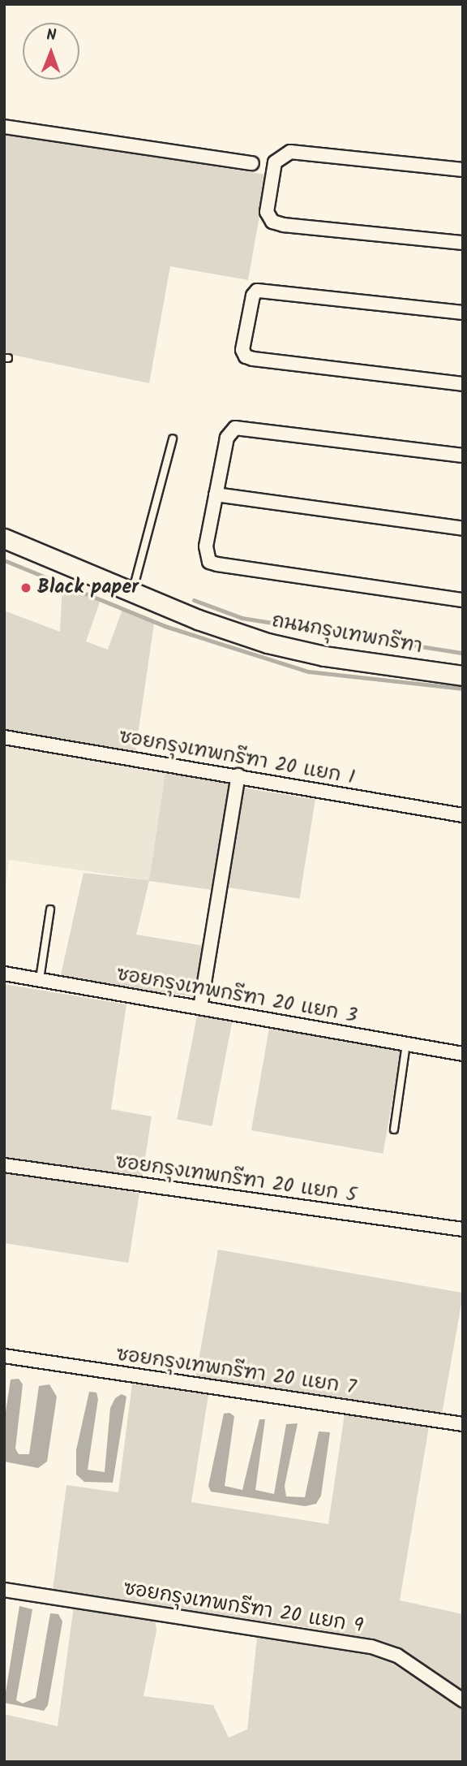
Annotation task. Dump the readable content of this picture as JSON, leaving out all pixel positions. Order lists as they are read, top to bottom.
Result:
{
  "streets": {
    "main road": ["ถนนกรุงเทพกรีฑา"],
    "street": [
      "ซอยกรุงเทพกรีฑา 20 แยก 1",
      "ซอยกรุงเทพกรีฑา 20 แยก 3",
      "ซอยกรุงเทพกรีฑา 20 แยก 5",
      "ซอยกรุงเทพกรีฑา 20 แยก 7",
      "ซอยกรุงเทพกรีฑา 20 แยก 9"
    ]
  },
  "places": ["Black paper"],
  "north": "top"
}
